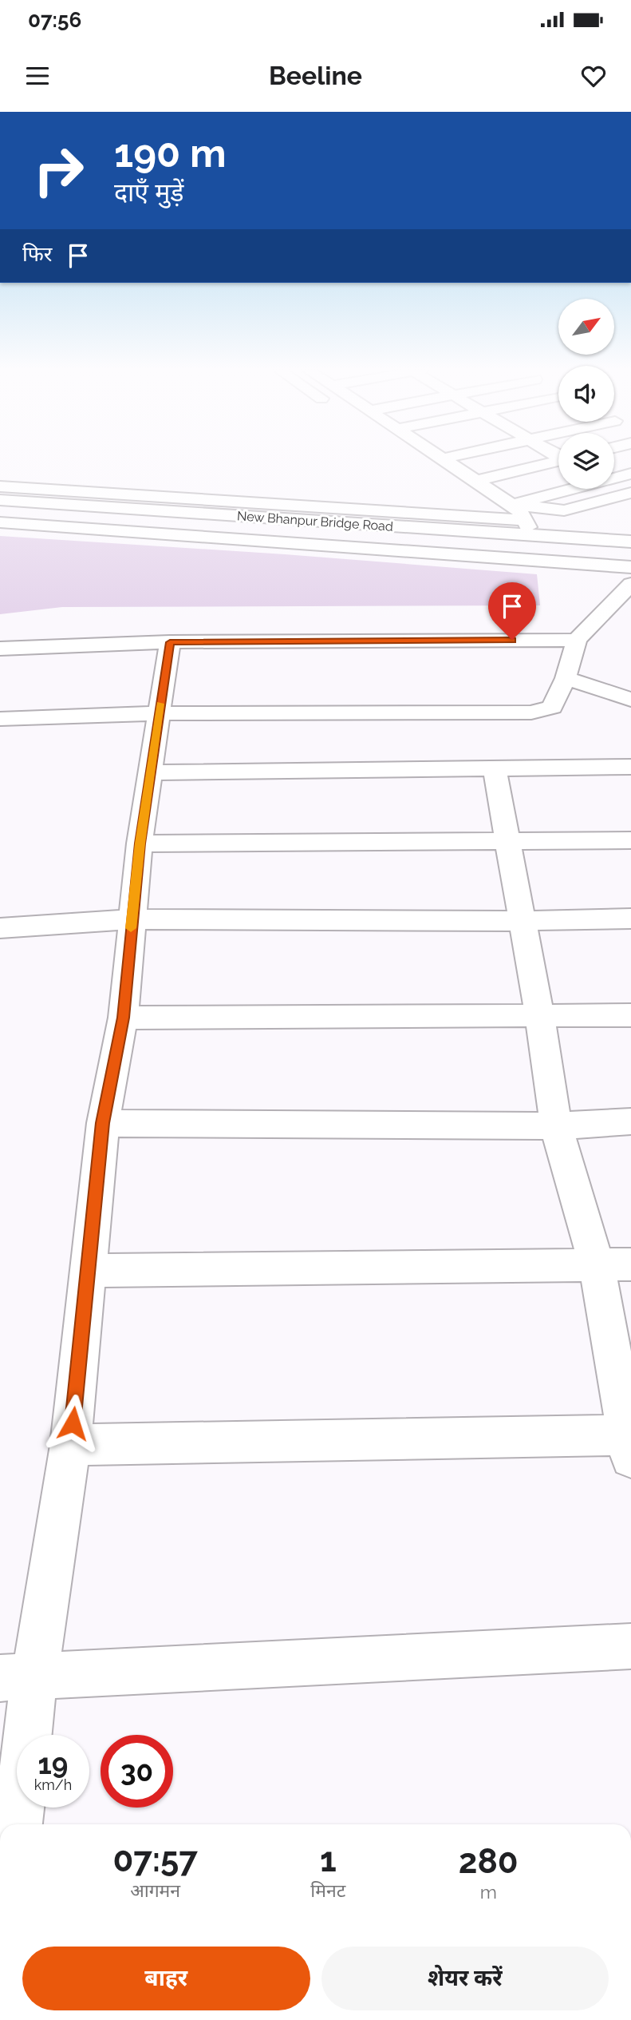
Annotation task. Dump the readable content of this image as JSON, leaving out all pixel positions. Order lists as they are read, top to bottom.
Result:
{
  "streets": {
    "street": ["New Bhanpur Bridge Road"]
  },
  "north": "top right",
  "page": {
    "status": "07:56",
    "header": "Beeline",
    "turn": ["190 m", "दाएँ मुड़ें"],
    "then": "फिर",
    "speed": "19 km/h",
    "limit": "30",
    "eta": [
      "07:57",
      "आगमन",
      "1",
      "मिनट",
      "280",
      "m"
    ],
    "buttons": ["बाहर", "शेयर करें"]
  }
}
